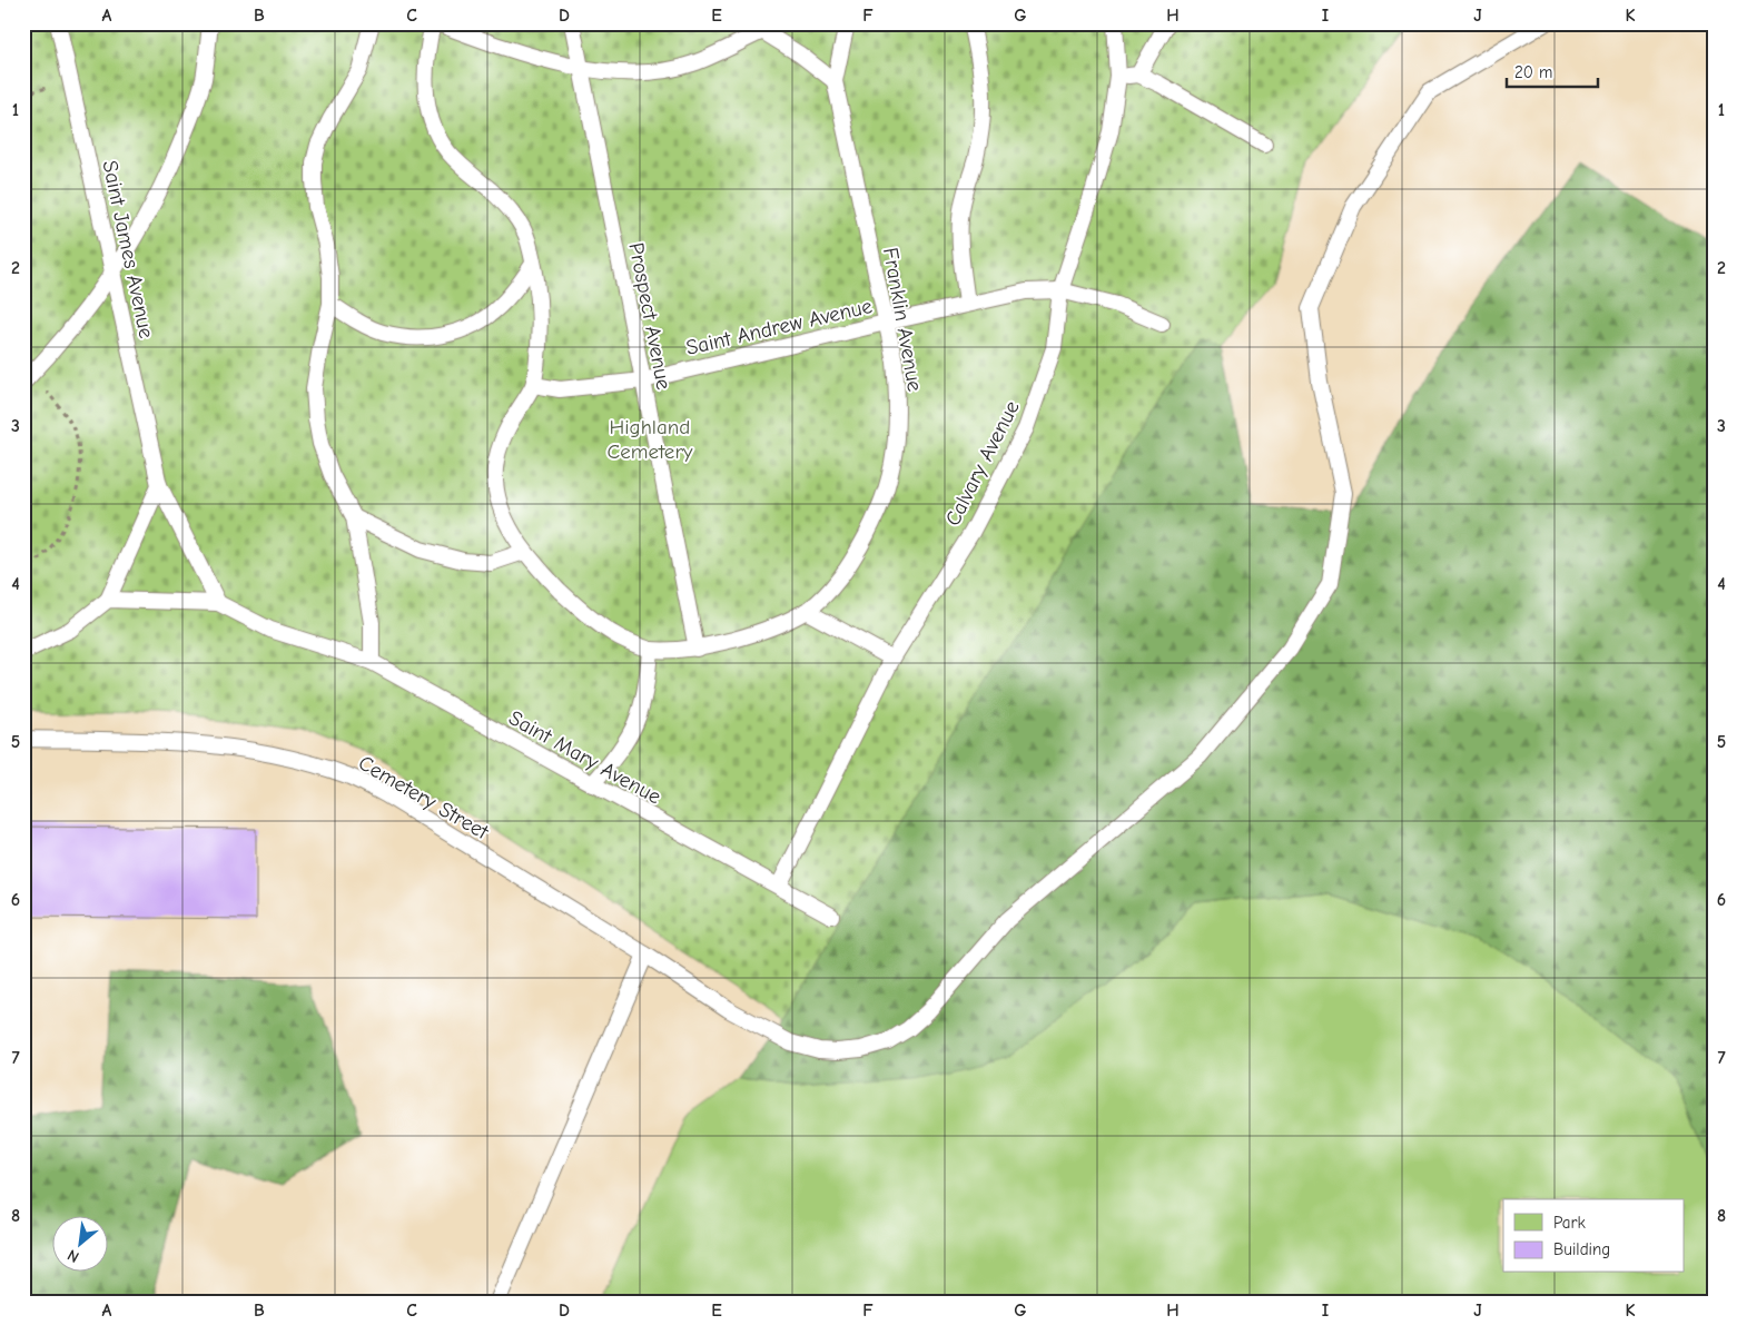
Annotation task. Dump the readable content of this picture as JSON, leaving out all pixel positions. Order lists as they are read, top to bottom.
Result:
{
  "streets": {
    "lane": [
      "Saint James Avenue",
      "Prospect Avenue",
      "Franklin Avenue",
      "Saint Andrew Avenue",
      "Calvary Avenue",
      "Saint Mary Avenue",
      "Cemetery Street"
    ]
  },
  "crossings": [
    ["Saint James Avenue", "Saint Mary Avenue"],
    ["Prospect Avenue", "Franklin Avenue"],
    ["Prospect Avenue", "Saint Andrew Avenue"],
    ["Franklin Avenue", "Saint Andrew Avenue"],
    ["Saint Andrew Avenue", "Calvary Avenue"],
    ["Calvary Avenue", "Saint Mary Avenue"]
  ],
  "parks": ["Highland Cemetery"],
  "legend": ["Park", "Building"],
  "scale_bar": "20 m",
  "north": "bottom left",
  "grid": {
    "columns": [
      "A",
      "B",
      "C",
      "D",
      "E",
      "F",
      "G",
      "H",
      "I",
      "J",
      "K"
    ],
    "rows": [
      "1",
      "2",
      "3",
      "4",
      "5",
      "6",
      "7",
      "8"
    ]
  }
}
